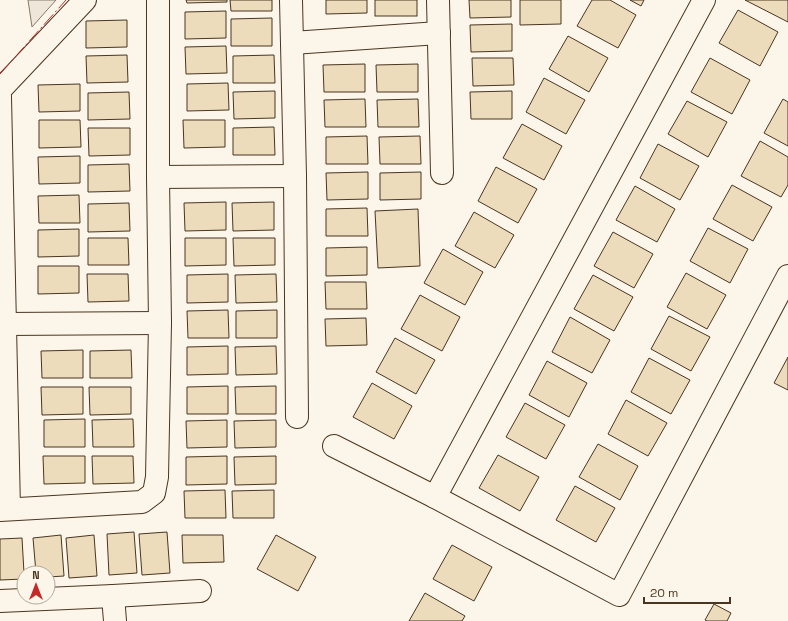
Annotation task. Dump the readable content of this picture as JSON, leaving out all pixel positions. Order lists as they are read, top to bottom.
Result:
{
  "scale_bar": "20 m",
  "north": "top"
}
